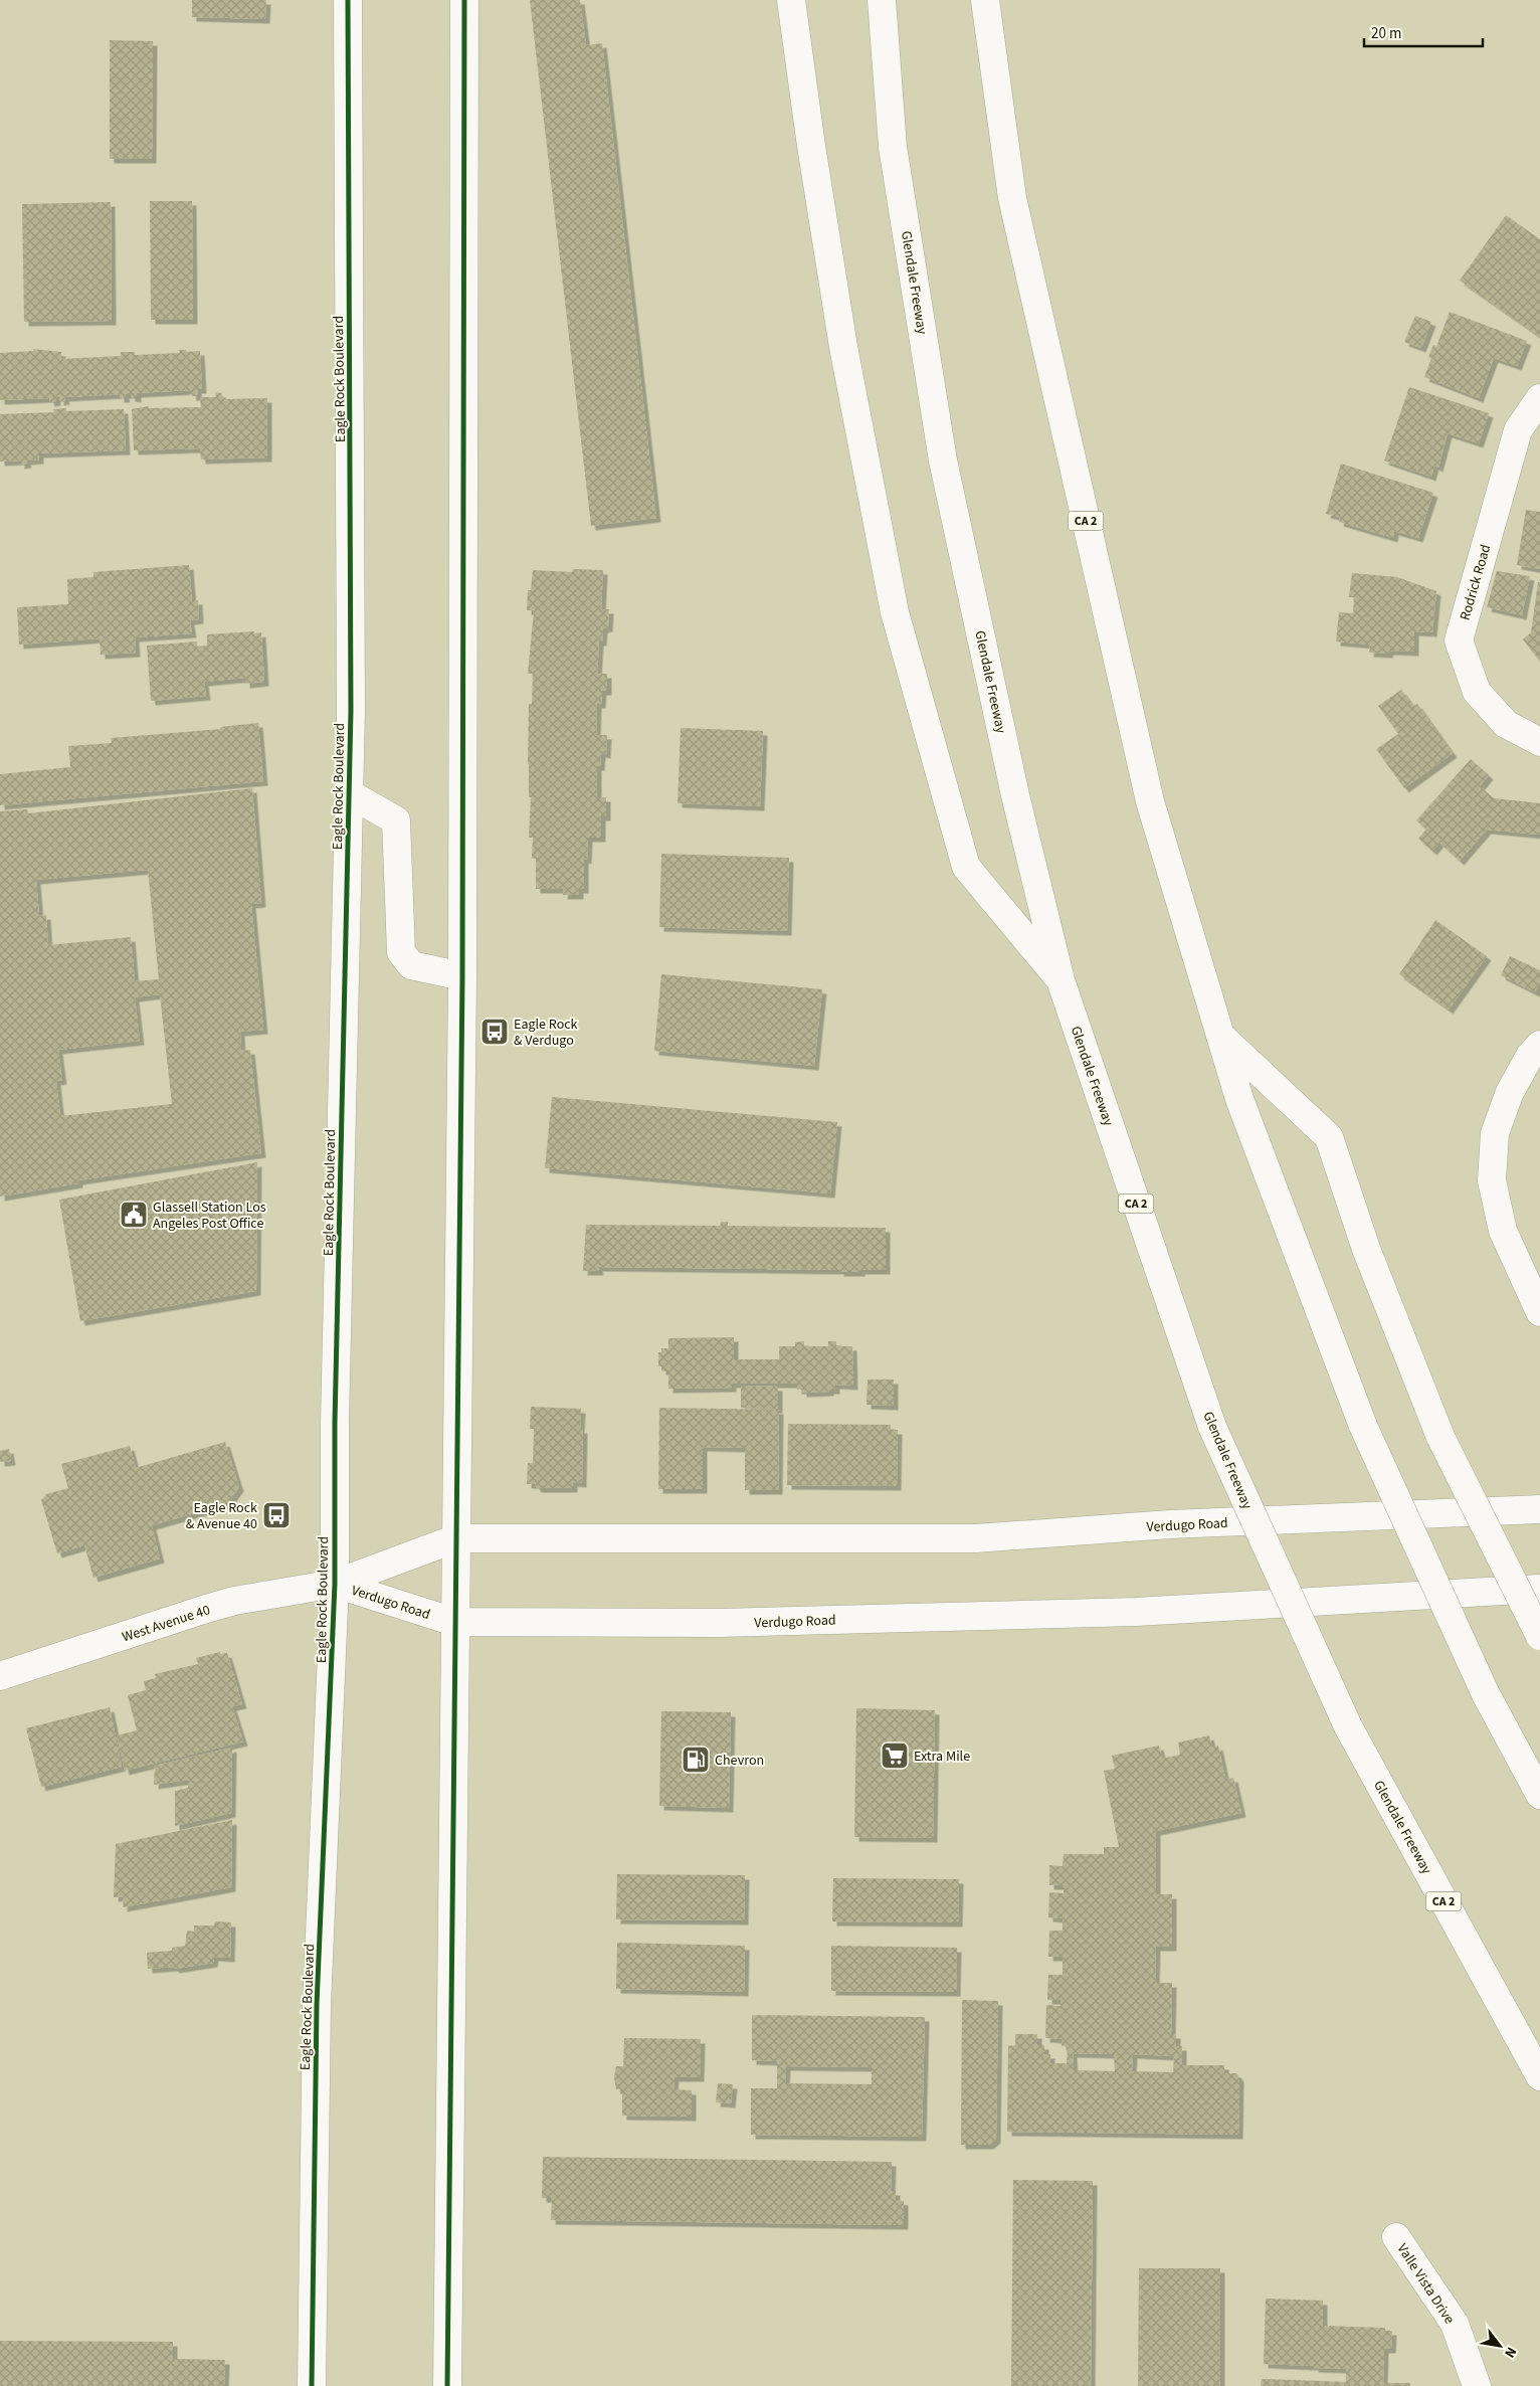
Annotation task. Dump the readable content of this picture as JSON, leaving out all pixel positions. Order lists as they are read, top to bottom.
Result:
{
  "streets": {
    "main road": [
      "Glendale Freeway",
      "Eagle Rock Boulevard",
      "CA 2",
      "Rodrick Road",
      "Verdugo Road",
      "West Avenue 40",
      "Valle Vista Drive"
    ]
  },
  "crossings": [
    ["Eagle Rock Boulevard", "Verdugo Road"],
    ["Eagle Rock Boulevard", "West Avenue 40"],
    ["Verdugo Road", "West Avenue 40"]
  ],
  "places": {
    "bus stop": ["Eagle Rock & Verdugo", "Eagle Rock & Avenue 40"],
    "public building": ["Glassell Station Los Angeles Post Office"],
    "supermarket": ["Extra Mile"],
    "fuel station": ["Chevron"]
  },
  "scale_bar": "20 m",
  "north": "bottom right"
}
